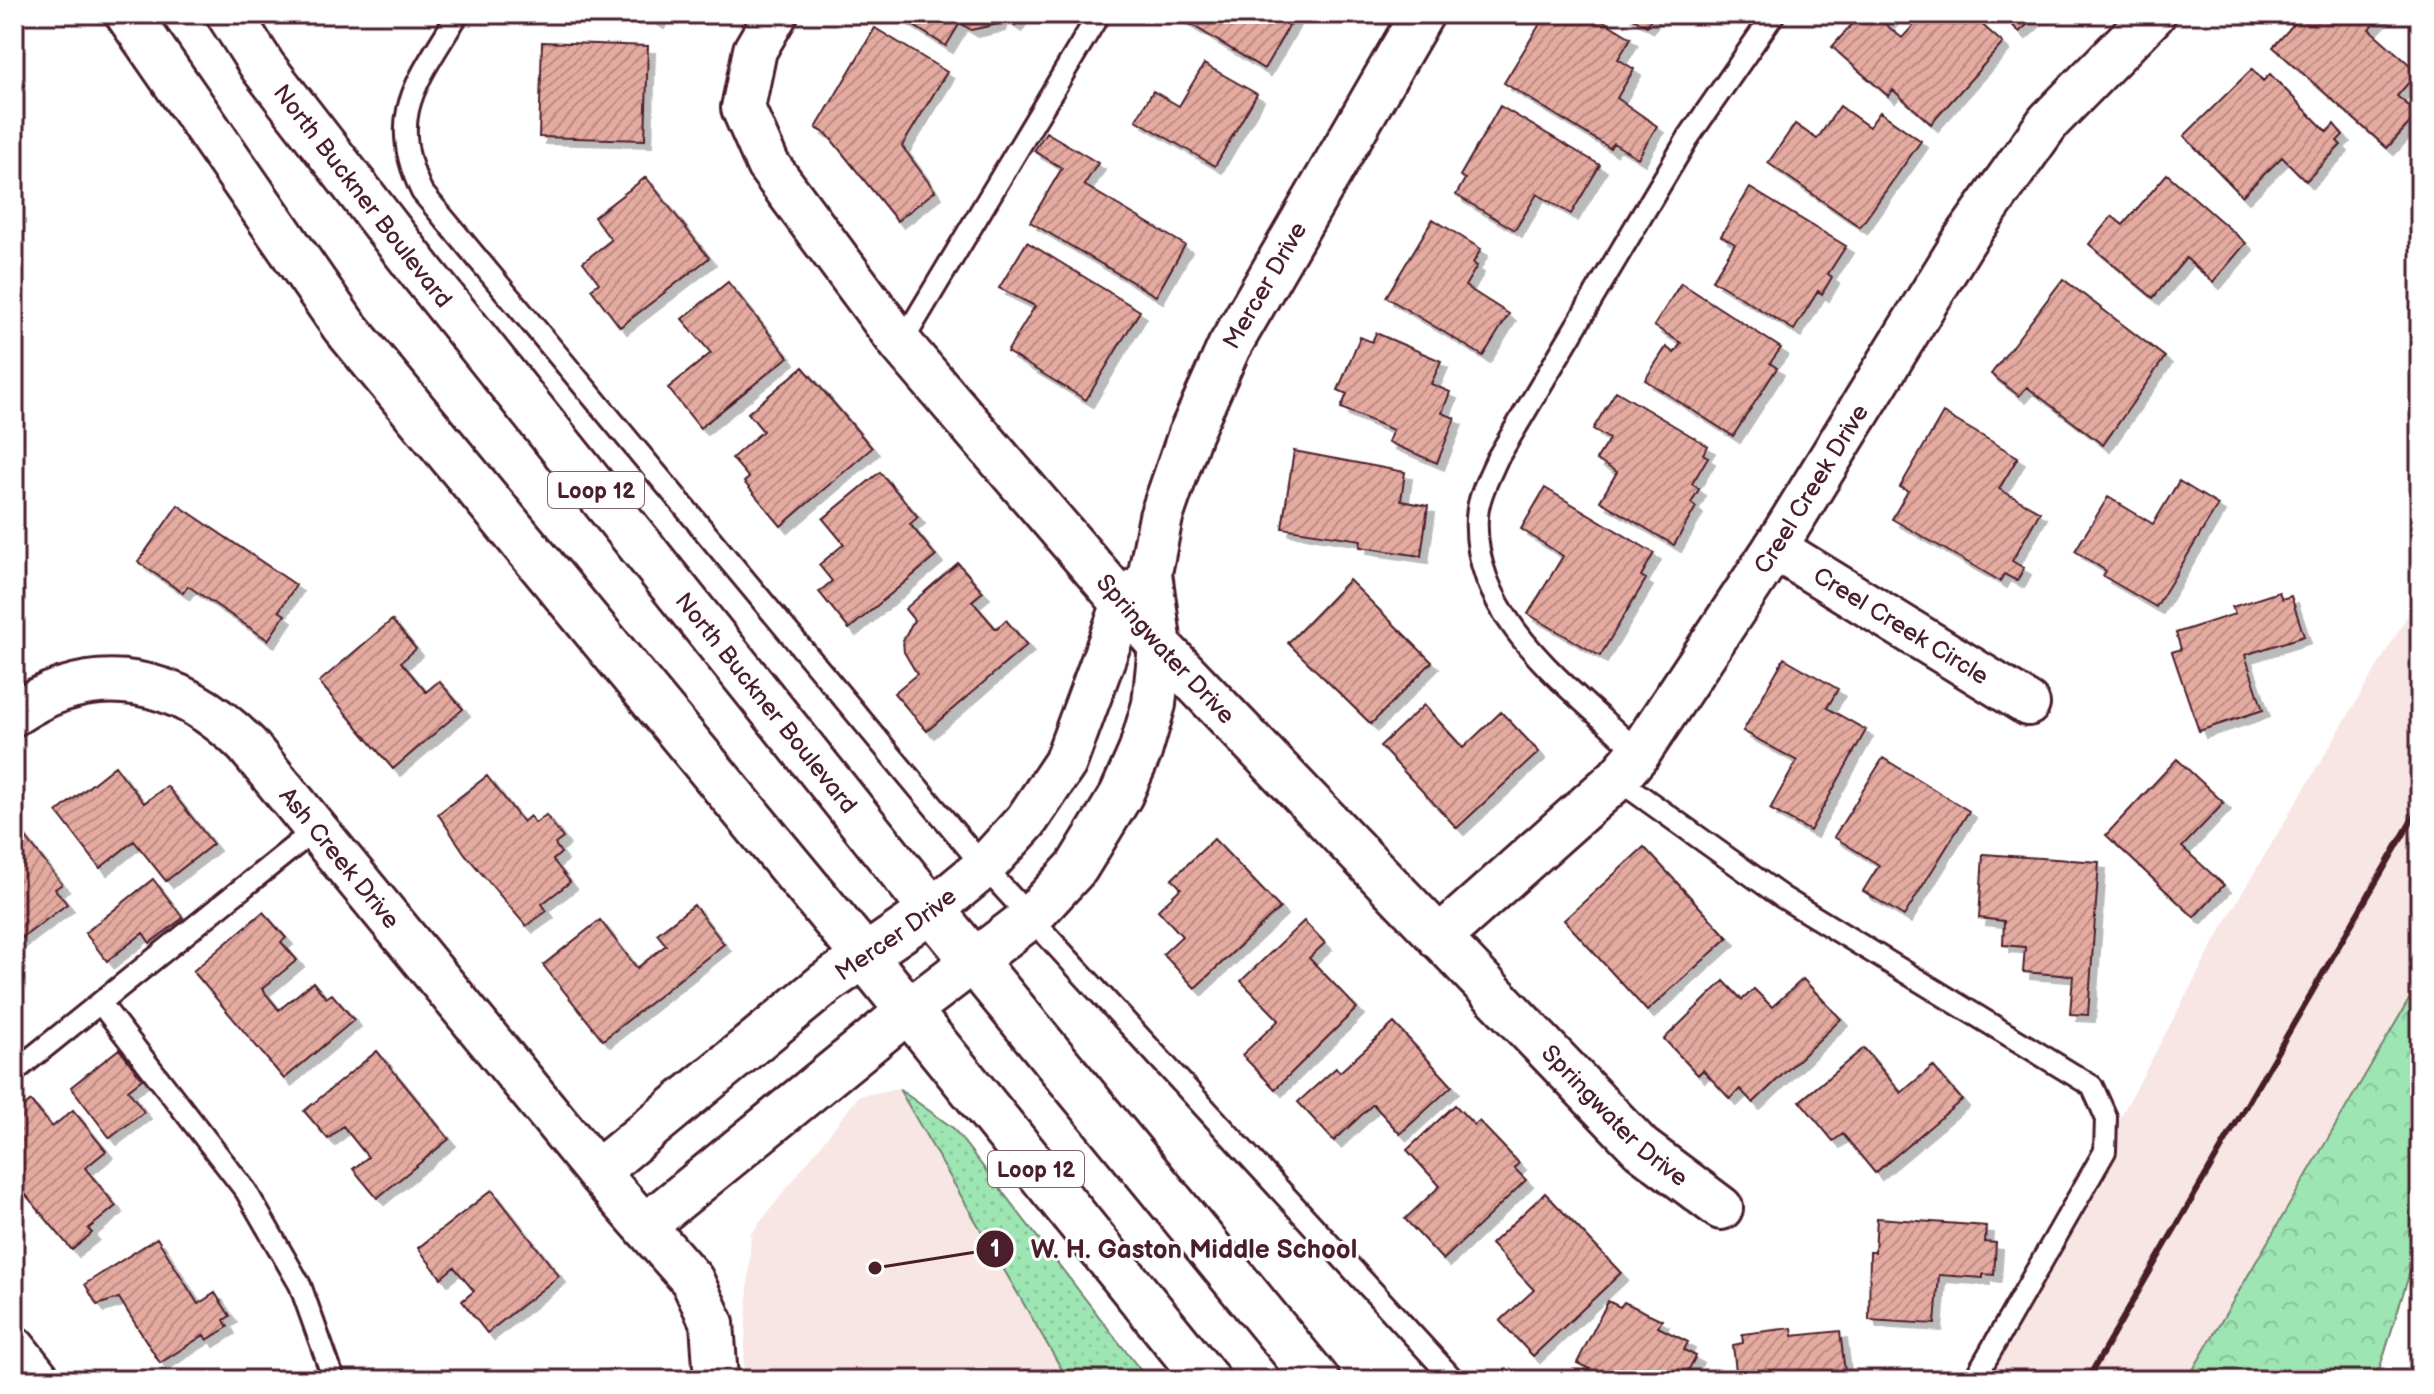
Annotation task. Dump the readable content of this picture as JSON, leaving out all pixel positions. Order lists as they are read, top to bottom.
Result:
{
  "streets": {
    "main road": ["North Buckner Boulevard", "Loop 12"],
    "street": [
      "Mercer Drive",
      "Creel Creek Drive",
      "Creel Creek Circle",
      "Springwater Drive",
      "Ash Creek Drive"
    ]
  },
  "crossings": [
    ["North Buckner Boulevard", "Mercer Drive"],
    ["Mercer Drive", "Loop 12"],
    ["Mercer Drive", "Springwater Drive"],
    ["Mercer Drive", "Ash Creek Drive"],
    ["Creel Creek Drive", "Creel Creek Circle"],
    ["Creel Creek Drive", "Springwater Drive"]
  ],
  "places": ["W. H. Gaston Middle School"]
}
